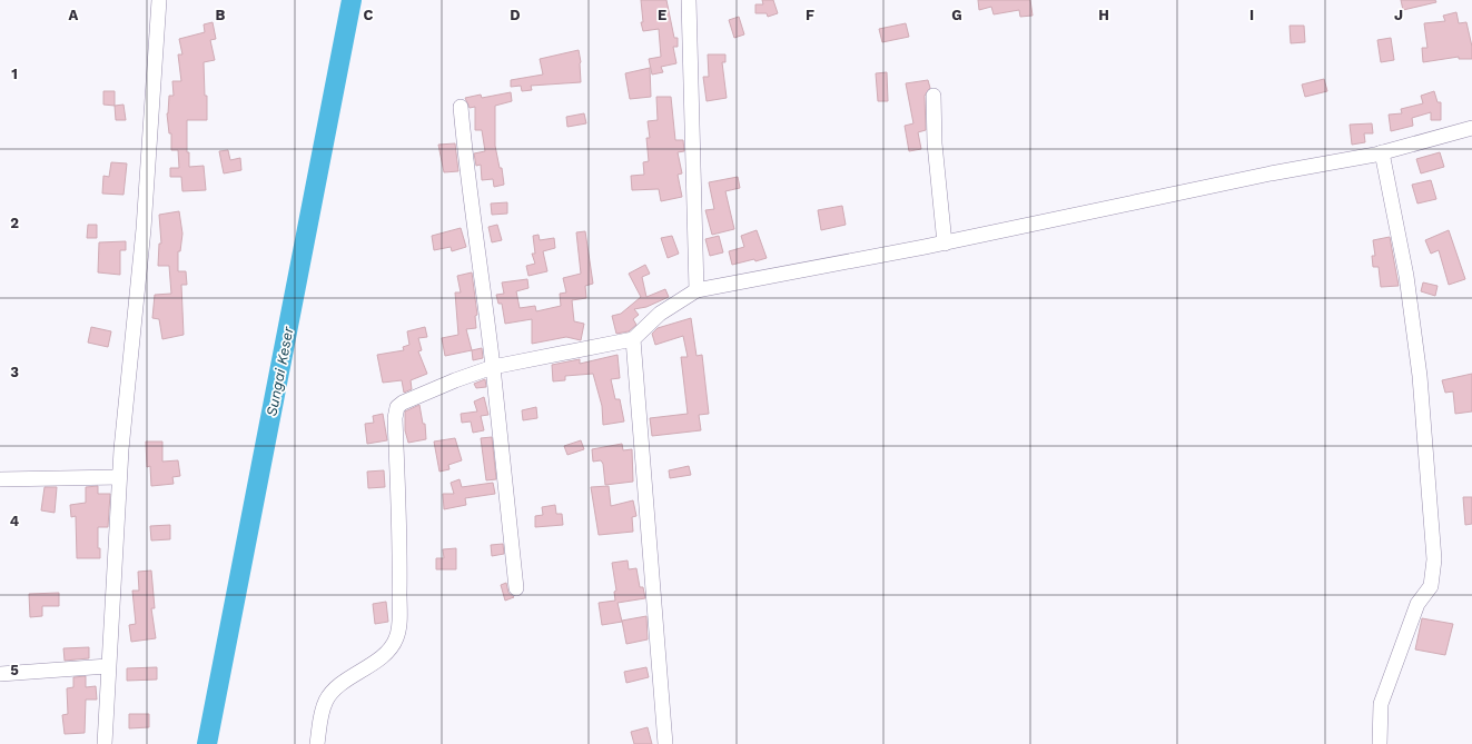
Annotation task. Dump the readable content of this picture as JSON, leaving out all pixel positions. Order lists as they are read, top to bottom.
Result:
{
  "water": ["Sungai Keser"],
  "grid": {
    "columns": [
      "A",
      "B",
      "C",
      "D",
      "E",
      "F",
      "G",
      "H",
      "I",
      "J"
    ],
    "rows": [
      "1",
      "2",
      "3",
      "4",
      "5"
    ]
  }
}
